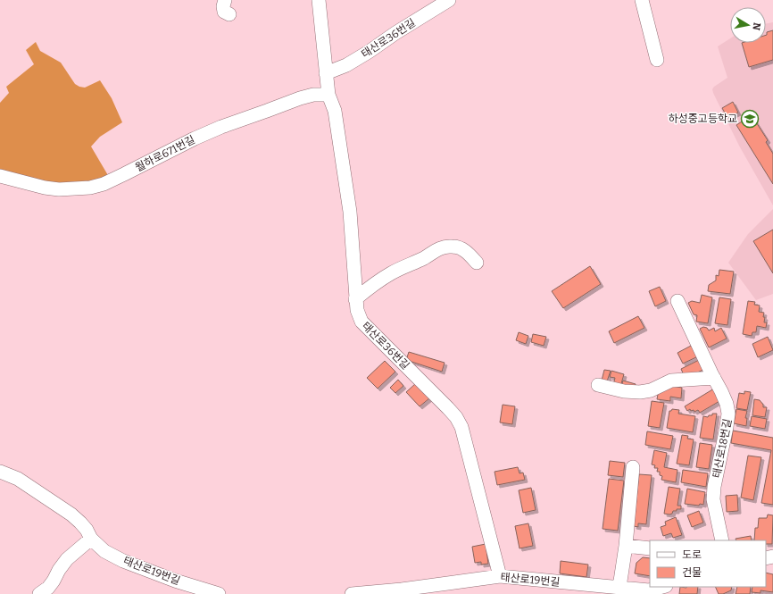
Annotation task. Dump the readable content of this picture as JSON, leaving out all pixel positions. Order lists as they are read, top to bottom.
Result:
{
  "streets": {
    "street": [
      "태산로36번길",
      "월하로671번길",
      "태산로18번길",
      "태산로19번길"
    ]
  },
  "crossings": [
    ["태산로36번길", "월하로671번길"],
    ["태산로36번길", "태산로19번길"]
  ],
  "places": {
    "school or university": ["하성중고등학교"]
  },
  "legend": ["도로", "건물"],
  "north": "right"
}
